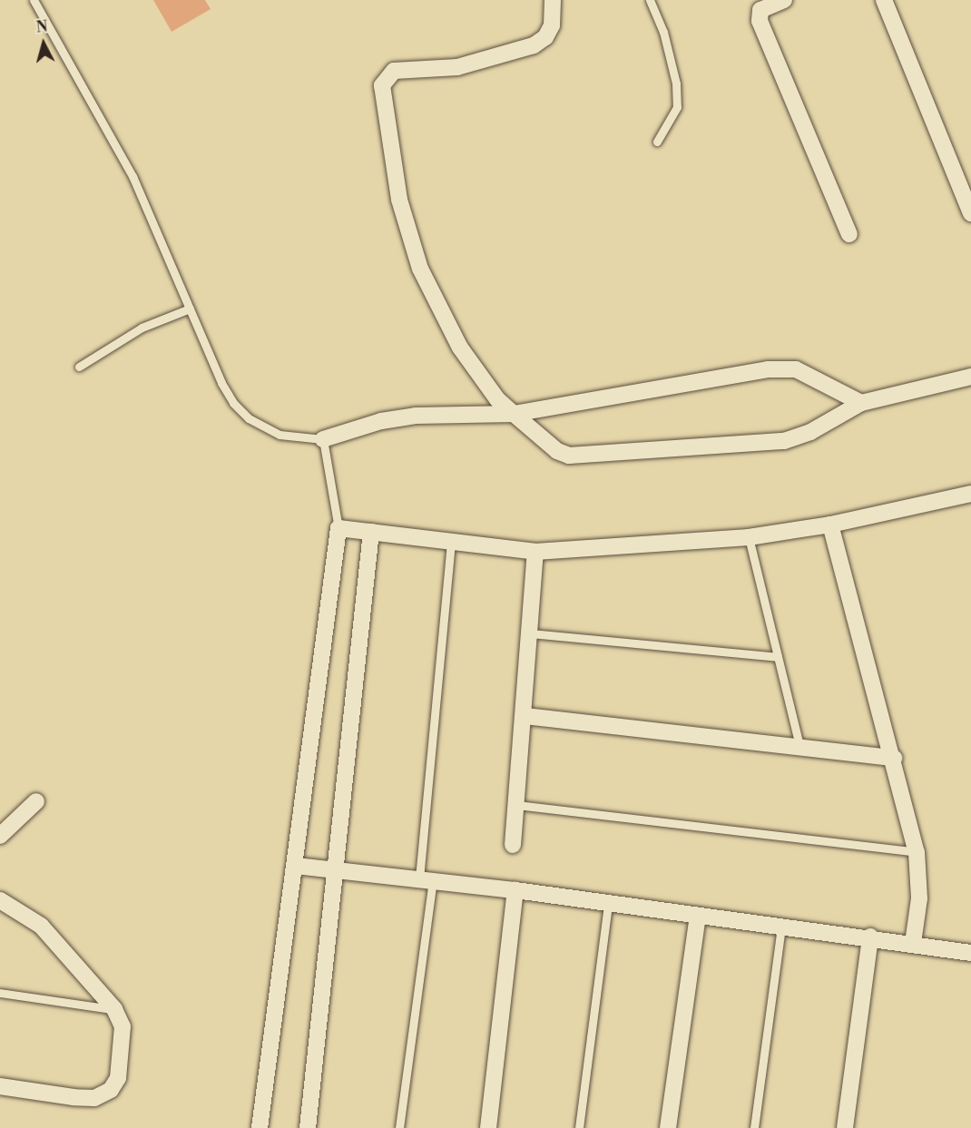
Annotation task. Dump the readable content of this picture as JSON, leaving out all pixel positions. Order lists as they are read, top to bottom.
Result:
{
  "north": "top"
}
